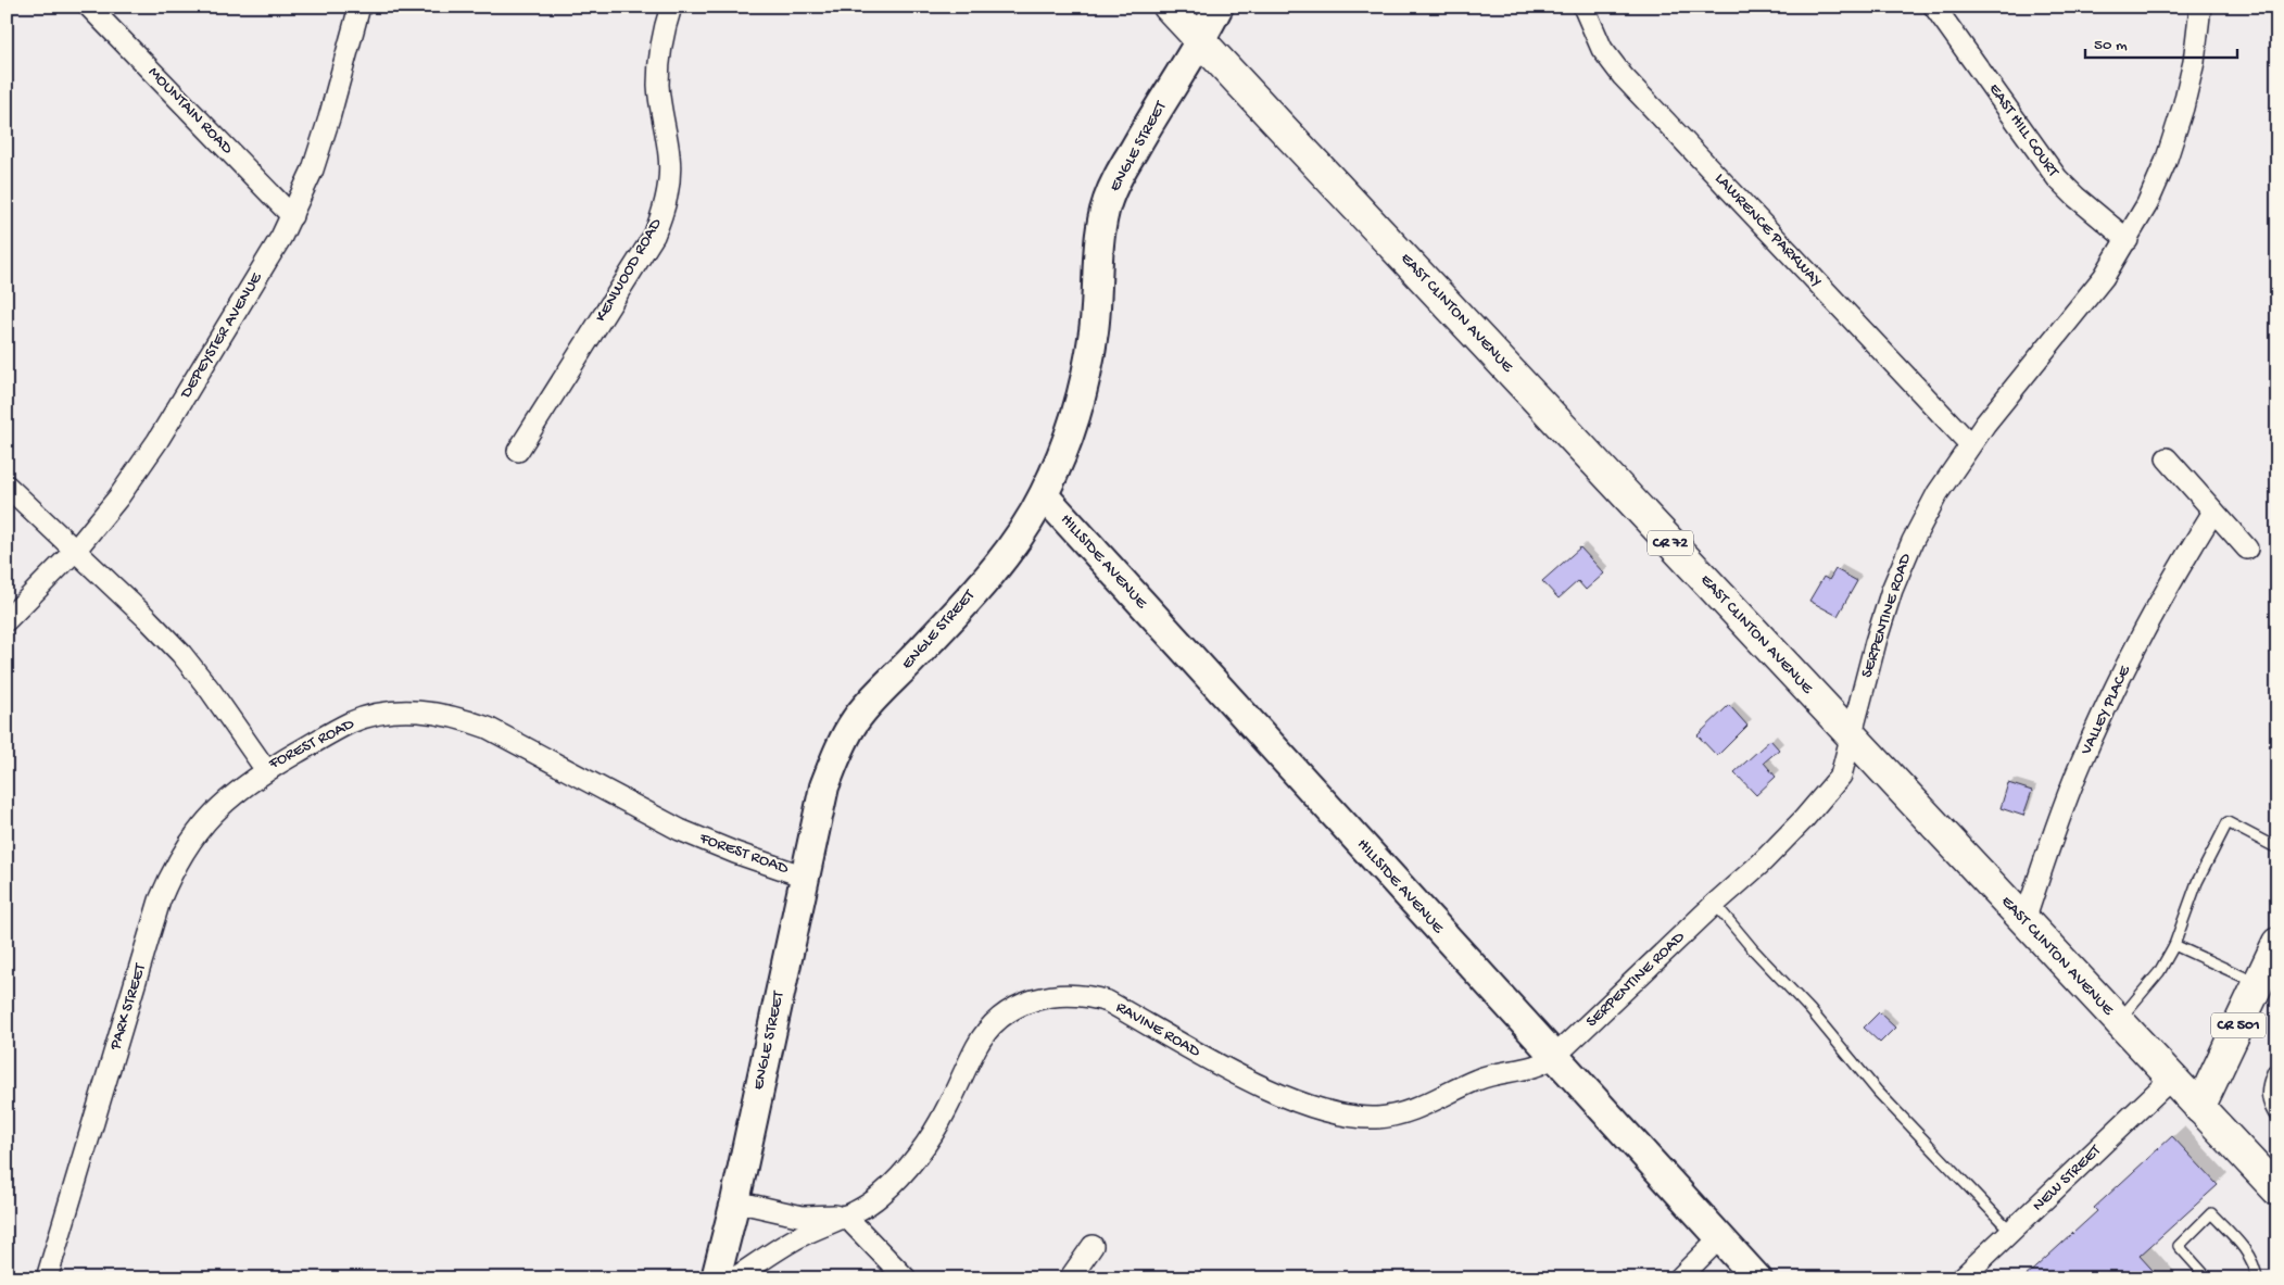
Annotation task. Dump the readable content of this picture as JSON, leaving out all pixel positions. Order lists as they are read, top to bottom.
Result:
{
  "streets": {
    "main road": ["EAST CLINTON AVENUE", "CR 72", "CR 501"],
    "street": [
      "MOUNTAIN ROAD",
      "EAST HILL COURT",
      "ENGLE STREET",
      "LAWRENCE PARKWAY",
      "KENWOOD ROAD",
      "DEPEYSTER AVENUE",
      "HILLSIDE AVENUE",
      "SERPENTINE ROAD",
      "VALLEY PLACE",
      "FOREST ROAD",
      "PARK STREET",
      "RAVINE ROAD",
      "NEW STREET"
    ]
  },
  "crossings": [
    ["MOUNTAIN ROAD", "DEPEYSTER AVENUE"],
    ["EAST HILL COURT", "SERPENTINE ROAD"],
    ["ENGLE STREET", "EAST CLINTON AVENUE"],
    ["ENGLE STREET", "HILLSIDE AVENUE"],
    ["ENGLE STREET", "FOREST ROAD"],
    ["ENGLE STREET", "RAVINE ROAD"],
    ["LAWRENCE PARKWAY", "SERPENTINE ROAD"],
    ["EAST CLINTON AVENUE", "SERPENTINE ROAD"],
    ["EAST CLINTON AVENUE", "VALLEY PLACE"],
    ["EAST CLINTON AVENUE", "CR 501"],
    ["EAST CLINTON AVENUE", "NEW STREET"],
    ["DEPEYSTER AVENUE", "FOREST ROAD"],
    ["HILLSIDE AVENUE", "SERPENTINE ROAD"],
    ["HILLSIDE AVENUE", "RAVINE ROAD"],
    ["SERPENTINE ROAD", "RAVINE ROAD"],
    ["FOREST ROAD", "PARK STREET"]
  ],
  "scale_bar": "50 m"
}
